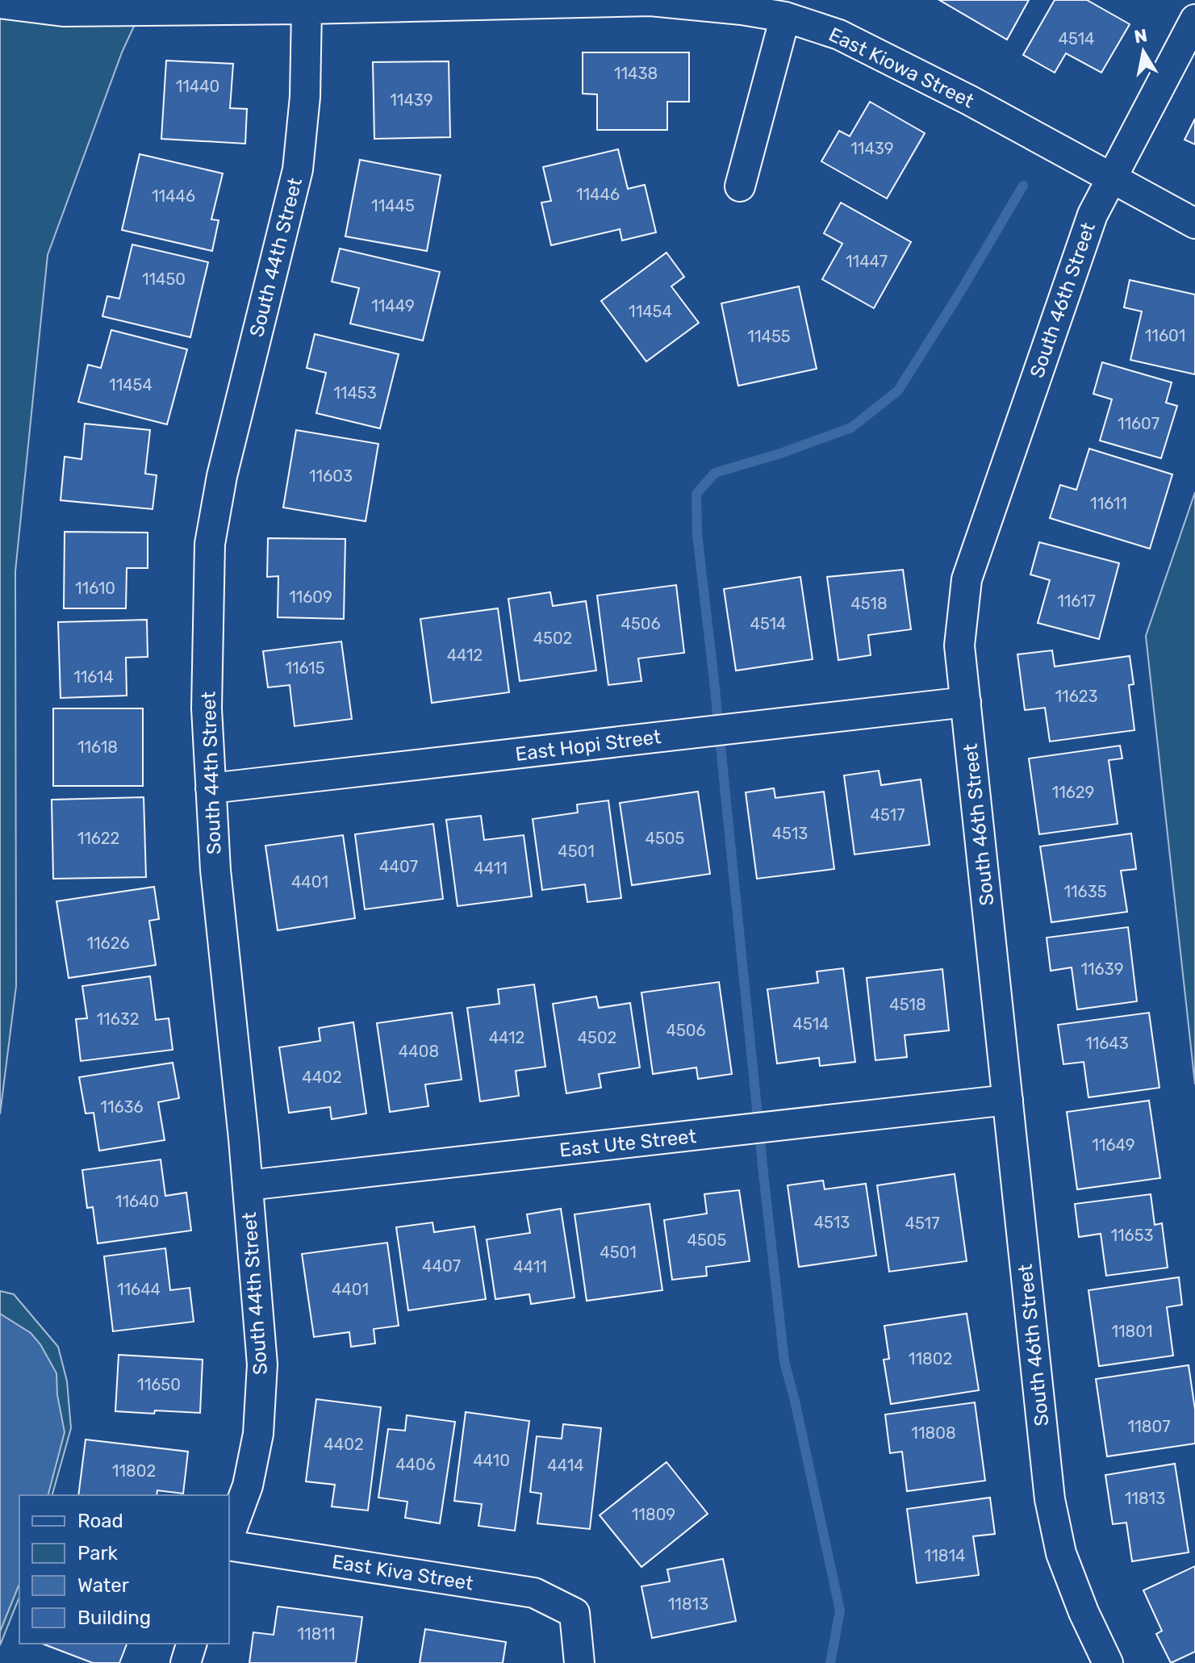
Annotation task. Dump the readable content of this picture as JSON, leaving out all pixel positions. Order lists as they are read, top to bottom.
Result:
{
  "streets": {
    "street": [
      "East Kiowa Street",
      "South 44th Street",
      "South 46th Street",
      "East Hopi Street",
      "East Ute Street",
      "East Kiva Street"
    ]
  },
  "crossings": [
    ["East Kiowa Street", "South 44th Street"],
    ["East Kiowa Street", "South 46th Street"],
    ["South 44th Street", "East Hopi Street"],
    ["South 44th Street", "East Ute Street"],
    ["South 46th Street", "East Hopi Street"],
    ["South 46th Street", "East Ute Street"]
  ],
  "house_numbers": [
    "4514",
    "11438",
    "11440",
    "11439",
    "11439",
    "11446",
    "11446",
    "11445",
    "11447",
    "11450",
    "11449",
    "11454",
    "11601",
    "11455",
    "11454",
    "11453",
    "11607",
    "11603",
    "11611",
    "11610",
    "11609",
    "11617",
    "4518",
    "4506",
    "4514",
    "4502",
    "4412",
    "11615",
    "11614",
    "11623",
    "11618",
    "11629",
    "4517",
    "4513",
    "11622",
    "4505",
    "4501",
    "4407",
    "4411",
    "4401",
    "11635",
    "11626",
    "11639",
    "4518",
    "11632",
    "4514",
    "4506",
    "4412",
    "4502",
    "11643",
    "4408",
    "4402",
    "11636",
    "11649",
    "11640",
    "4513",
    "4517",
    "11653",
    "4505",
    "4501",
    "4407",
    "4411",
    "11644",
    "4401",
    "11801",
    "11802",
    "11650",
    "11807",
    "11808",
    "4402",
    "4410",
    "4406",
    "4414",
    "11802",
    "11813",
    "11809",
    "11814",
    "11813",
    "11811"
  ],
  "legend": [
    "Road",
    "Park",
    "Water",
    "Building"
  ],
  "north": "top"
}
